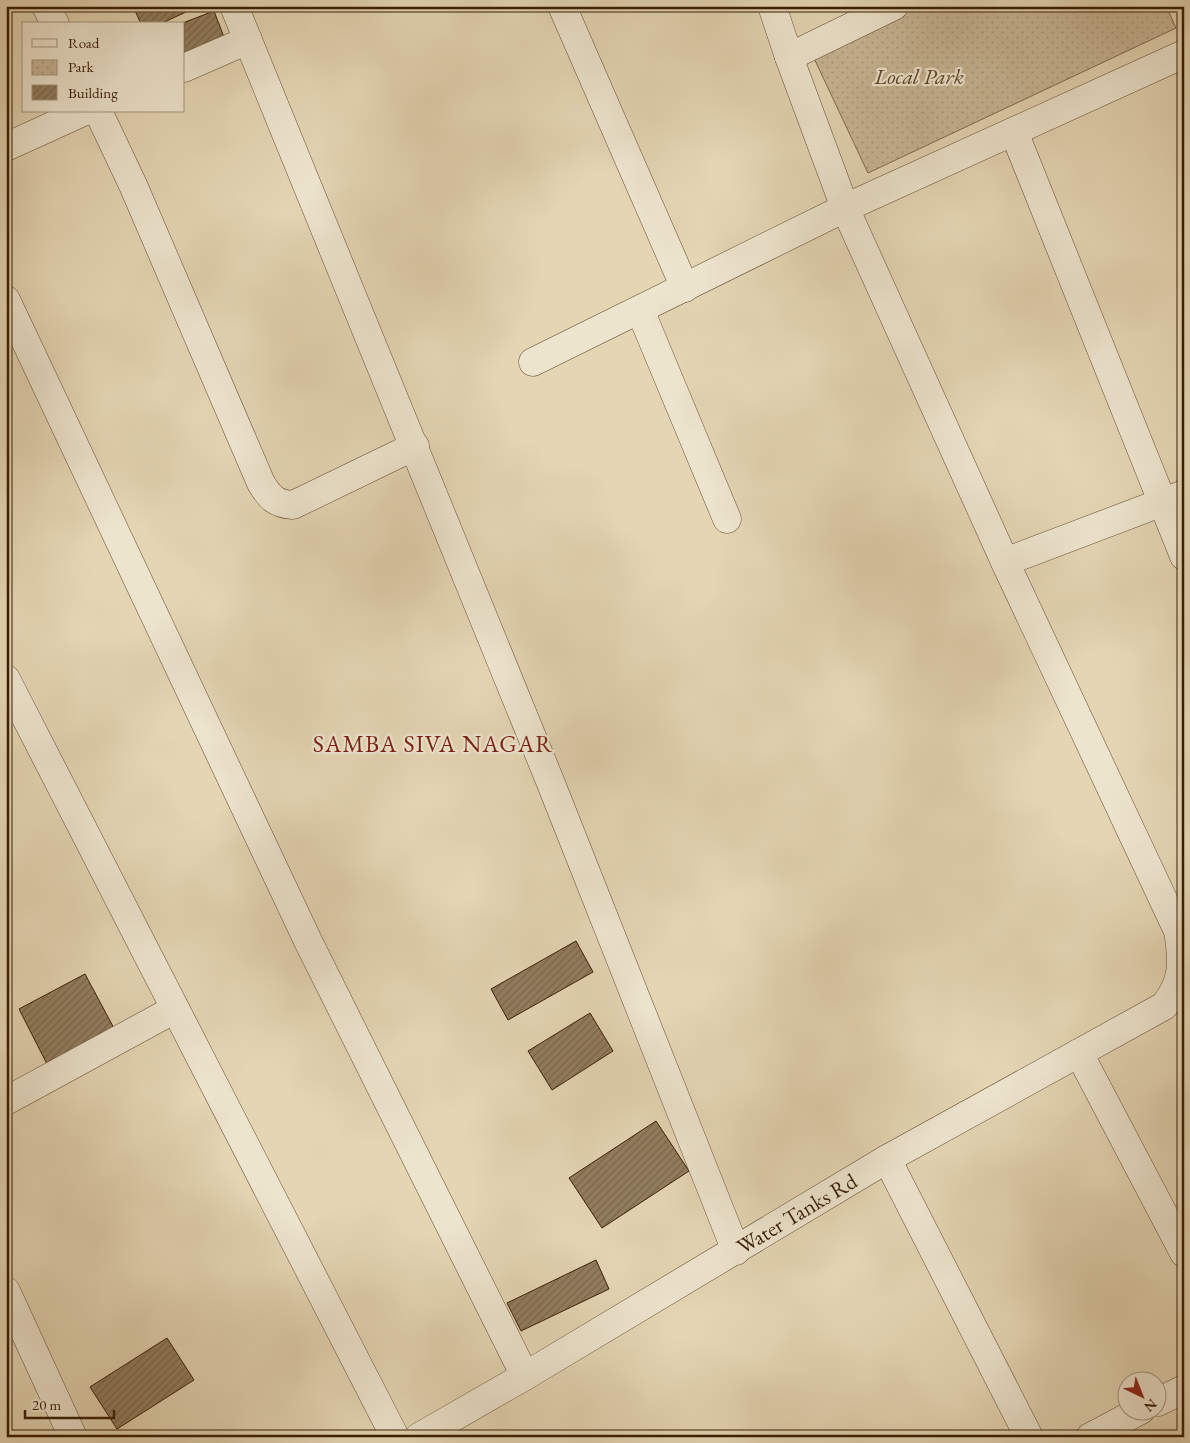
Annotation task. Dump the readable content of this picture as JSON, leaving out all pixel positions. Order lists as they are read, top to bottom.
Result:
{
  "streets": {
    "street": ["Water Tanks Rd"]
  },
  "districts": ["SAMBA SIVA NAGAR"],
  "parks": ["Local Park"],
  "legend": ["Road", "Park", "Building"],
  "scale_bar": "20 m",
  "north": "bottom right"
}
